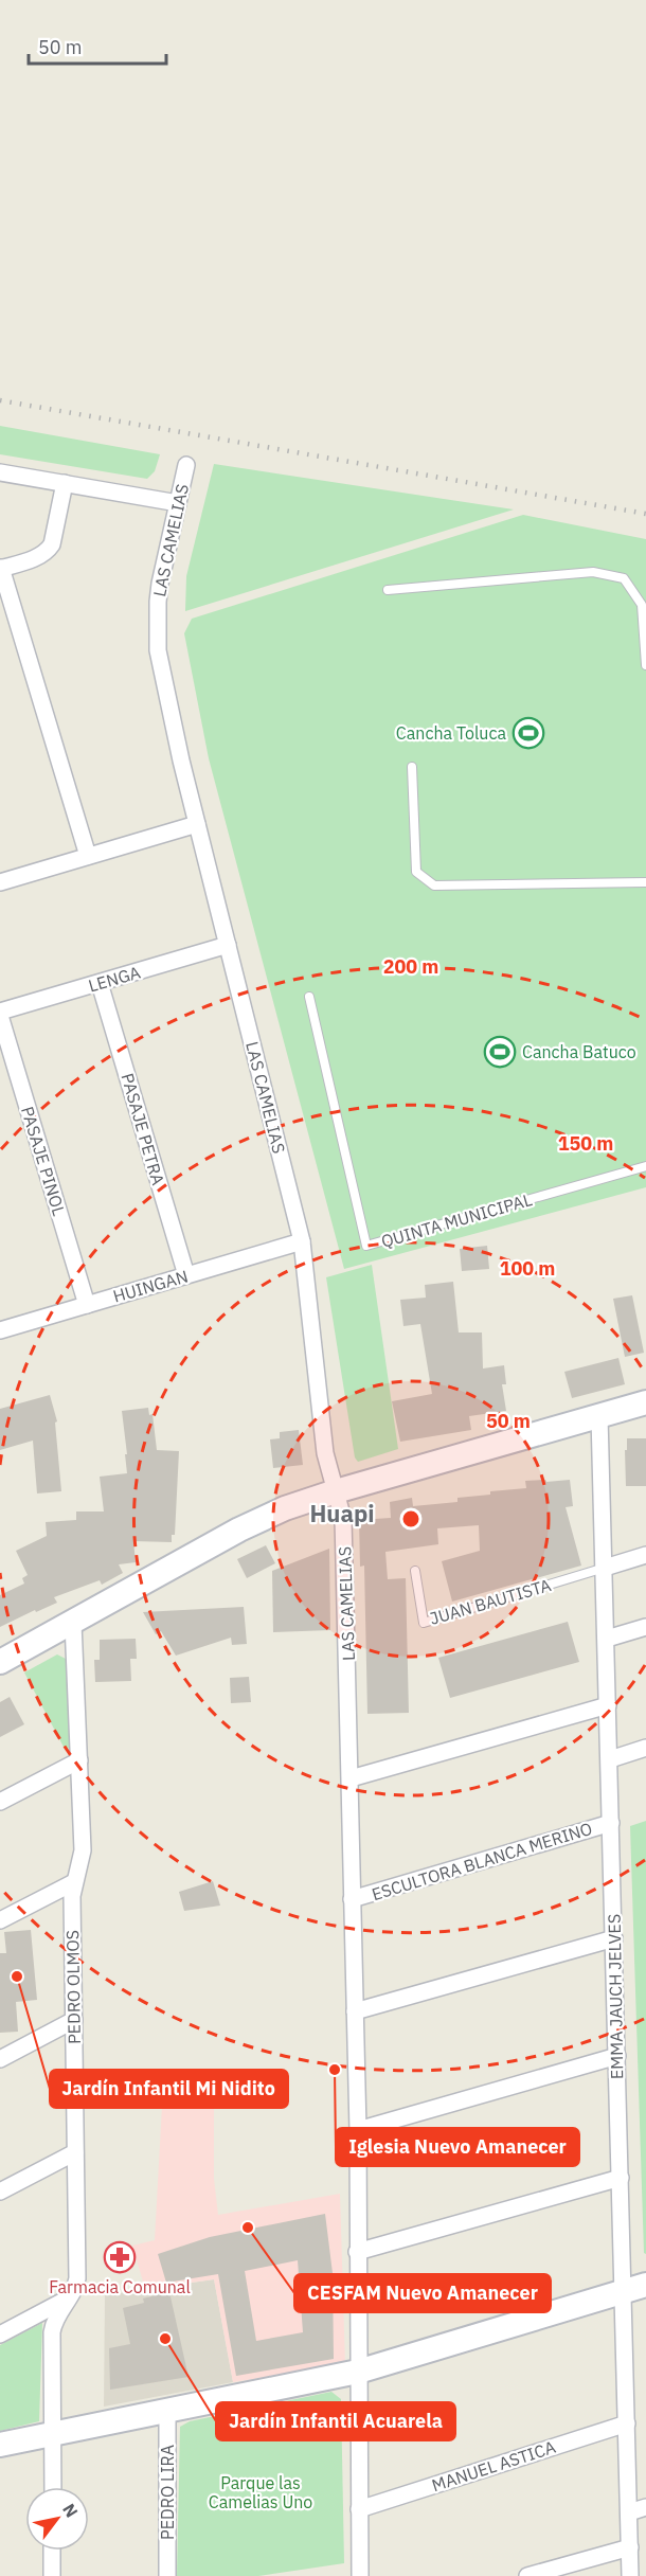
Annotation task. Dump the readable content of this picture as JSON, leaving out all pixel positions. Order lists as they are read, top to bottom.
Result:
{
  "streets": {
    "street": [
      "LAS CAMELIAS",
      "LENGA",
      "PASAJE PETRA",
      "PASAJE PINOL",
      "HUINGAN",
      "ESCULTORA BLANCA MERINO",
      "PEDRO OLMOS",
      "EMMA JAUCH JELVES",
      "MANUEL ASTICA",
      "PEDRO LIRA"
    ],
    "lane": ["QUINTA MUNICIPAL", "JUAN BAUTISTA"]
  },
  "crossings": [
    ["LAS CAMELIAS", "LENGA"],
    ["LAS CAMELIAS", "HUINGAN"],
    ["LAS CAMELIAS", "ESCULTORA BLANCA MERINO"],
    ["LAS CAMELIAS", "MANUEL ASTICA"],
    ["LENGA", "PASAJE PETRA"],
    ["LENGA", "PASAJE PINOL"],
    ["PASAJE PETRA", "HUINGAN"],
    ["PASAJE PINOL", "HUINGAN"],
    ["JUAN BAUTISTA", "EMMA JAUCH JELVES"],
    ["ESCULTORA BLANCA MERINO", "EMMA JAUCH JELVES"],
    ["EMMA JAUCH JELVES", "MANUEL ASTICA"]
  ],
  "districts": ["Huapi"],
  "parks": ["Parque las Camelias Uno"],
  "places": {
    "sports": ["Cancha Toluca", "Cancha Batuco"],
    "other": [
      "Jardín Infantil Mi Nidito",
      "Iglesia Nuevo Amanecer",
      "CESFAM Nuevo Amanecer",
      "Jardín Infantil Acuarela"
    ],
    "pharmacy": ["Farmacia Comunal"]
  },
  "scale_bar": "50 m",
  "north": "top right",
  "rings": [
    "200 m",
    "150 m",
    "100 m",
    "50 m"
  ]
}
